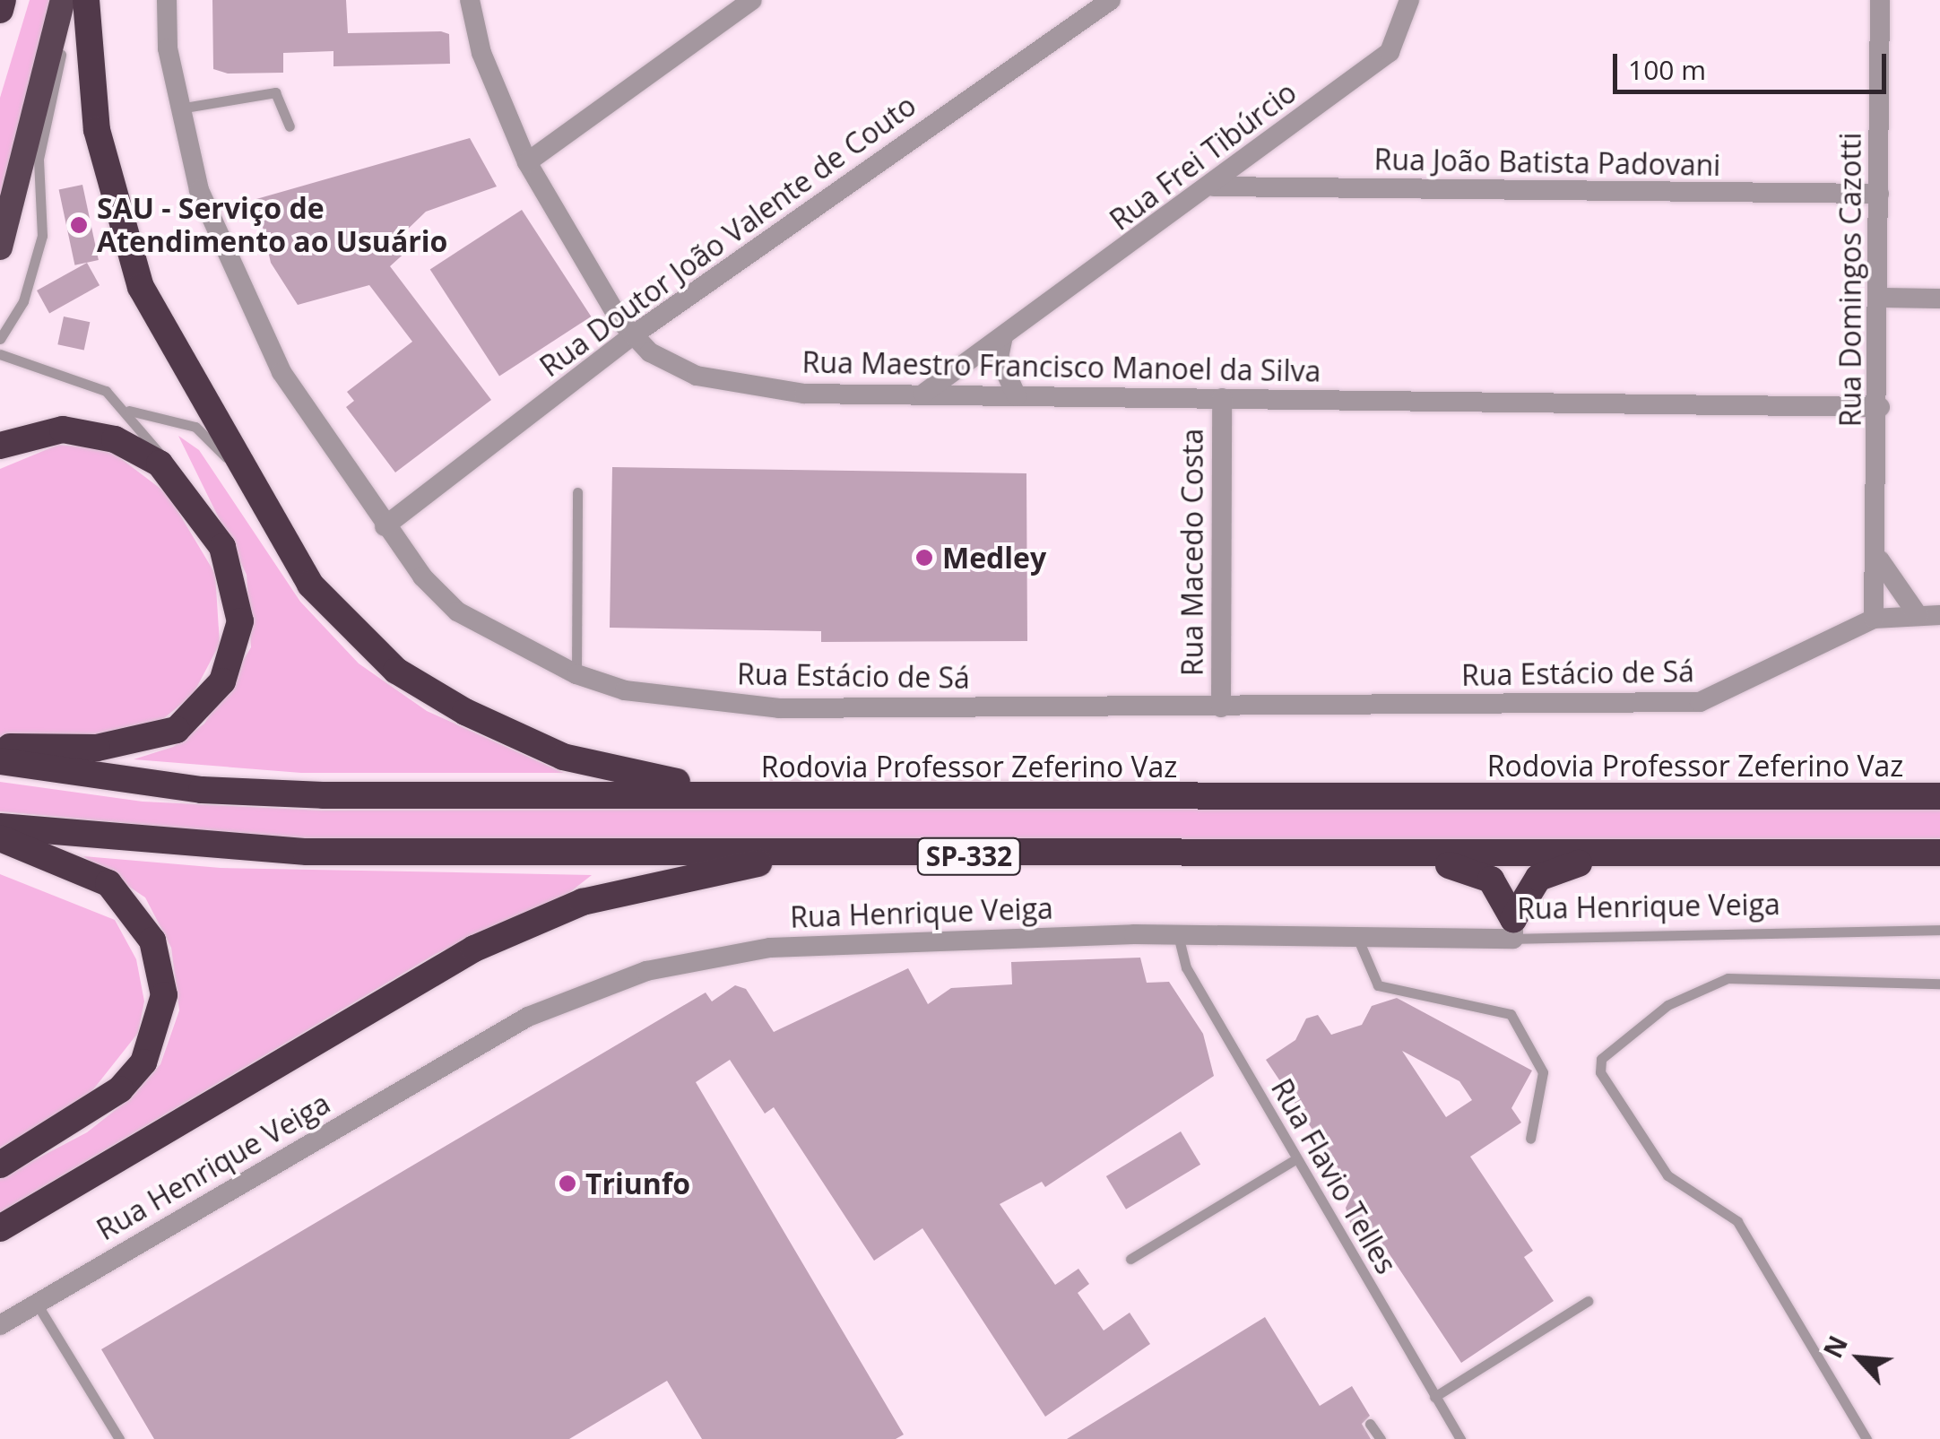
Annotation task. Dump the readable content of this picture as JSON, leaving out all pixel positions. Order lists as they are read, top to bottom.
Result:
{
  "streets": {
    "highway": ["Rodovia Professor Zeferino Vaz", "SP-332"],
    "street": [
      "Rua Frei Tibúrcio",
      "Rua João Batista Padovani",
      "Rua Doutor João Valente de Couto",
      "Rua Domingos Cazotti",
      "Rua Maestro Francisco Manoel da Silva",
      "Rua Macedo Costa",
      "Rua Estácio de Sá",
      "Rua Henrique Veiga"
    ],
    "lane": ["Rua Flavio Telles"]
  },
  "crossings": [
    ["Rua Frei Tibúrcio", "Rua João Batista Padovani"],
    ["Rua Frei Tibúrcio", "Rua Maestro Francisco Manoel da Silva"],
    ["Rua João Batista Padovani", "Rua Domingos Cazotti"],
    ["Rua Doutor João Valente de Couto", "Rua Maestro Francisco Manoel da Silva"],
    ["Rua Doutor João Valente de Couto", "Rua Estácio de Sá"],
    ["Rua Domingos Cazotti", "Rua Maestro Francisco Manoel da Silva"],
    ["Rua Domingos Cazotti", "Rua Estácio de Sá"],
    ["Rua Maestro Francisco Manoel da Silva", "Rua Macedo Costa"],
    ["Rua Macedo Costa", "Rua Estácio de Sá"],
    ["Rua Henrique Veiga", "Rua Flavio Telles"]
  ],
  "places": ["SAU - Serviço de Atendimento ao Usuário", "Medley", "Triunfo"],
  "scale_bar": "100 m",
  "north": "top left"
}
